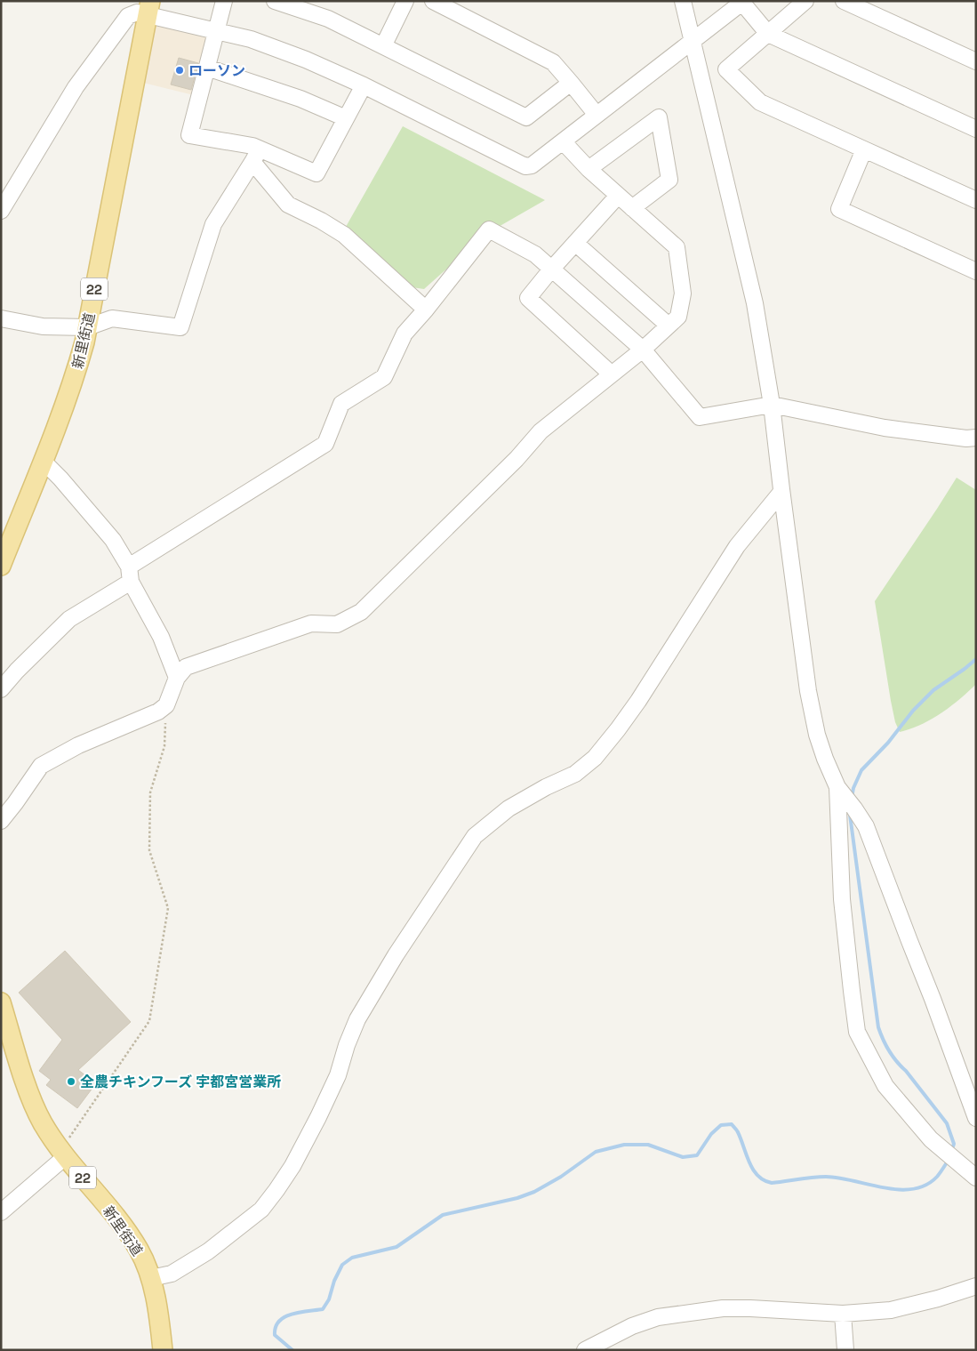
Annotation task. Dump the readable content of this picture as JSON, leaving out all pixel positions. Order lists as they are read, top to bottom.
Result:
{
  "streets": {
    "main road": ["22", "新里街道"]
  },
  "places": ["ローソン", "全農チキンフーズ 宇都宮営業所"]
}
